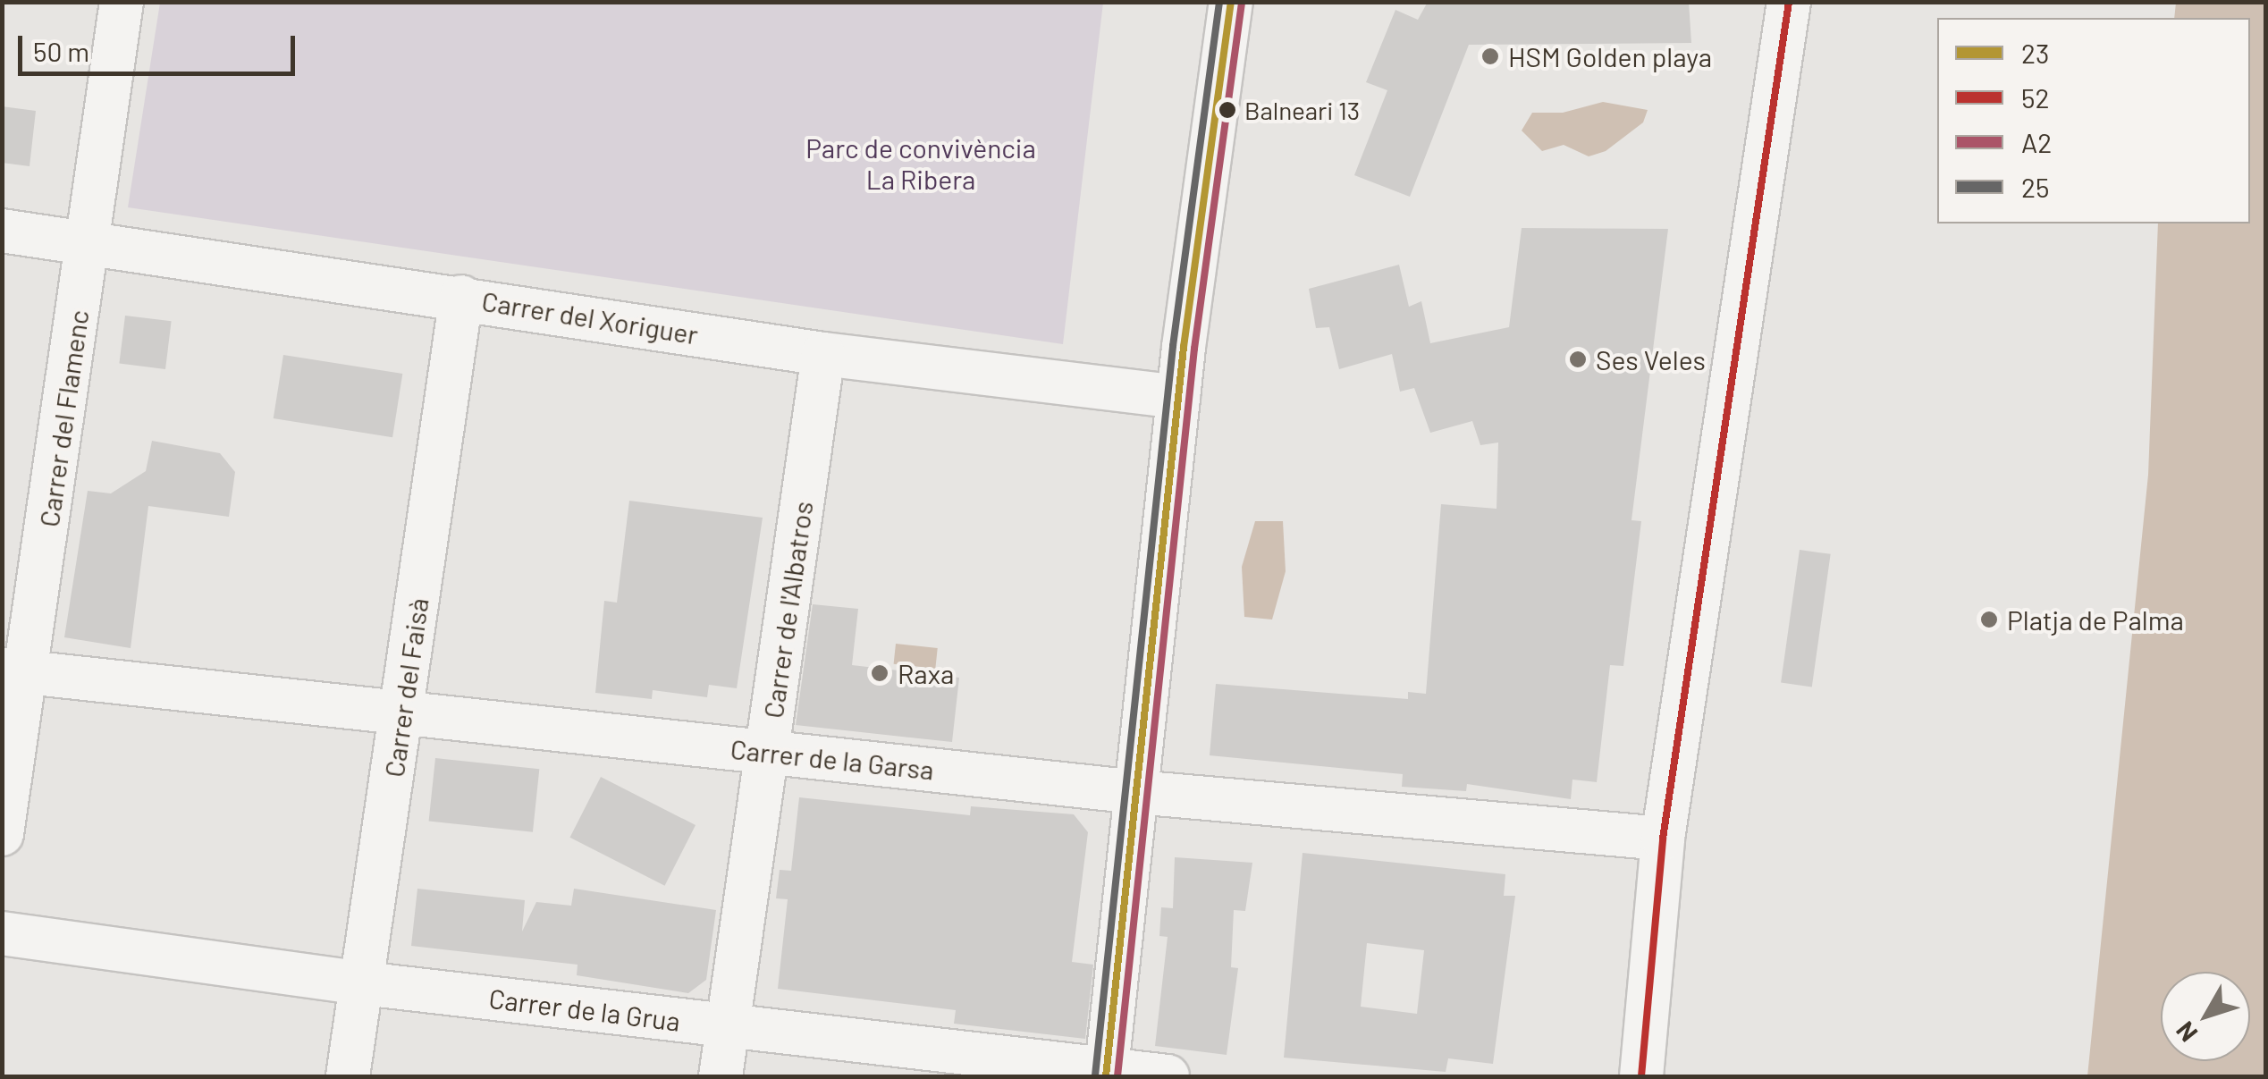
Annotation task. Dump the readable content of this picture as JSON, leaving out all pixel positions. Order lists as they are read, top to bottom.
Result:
{
  "streets": {
    "street": [
      "Carrer del Xoriguer",
      "Carrer del Flamenc",
      "Carrer de l'Albatros",
      "Carrer del Faisà",
      "Carrer de la Garsa",
      "Carrer de la Grua"
    ]
  },
  "crossings": [
    ["Carrer del Xoriguer", "Carrer del Flamenc"],
    ["Carrer del Xoriguer", "Carrer de l'Albatros"],
    ["Carrer del Xoriguer", "Carrer del Faisà"],
    ["Carrer del Flamenc", "Carrer de la Garsa"],
    ["Carrer de l'Albatros", "Carrer de la Garsa"],
    ["Carrer de l'Albatros", "Carrer de la Grua"],
    ["Carrer del Faisà", "Carrer de la Garsa"],
    ["Carrer del Faisà", "Carrer de la Grua"]
  ],
  "parks": ["Parc de convivència La Ribera"],
  "places": [
    "HSM Golden playa",
    "Balneari 13",
    "Ses Veles",
    "Platja de Palma",
    "Raxa"
  ],
  "lines": [
    "transit line 23",
    "transit line 52",
    "transit line 25",
    "transit line A2"
  ],
  "legend": [
    "23",
    "52",
    "A2",
    "25"
  ],
  "scale_bar": "50 m",
  "north": "bottom left"
}
